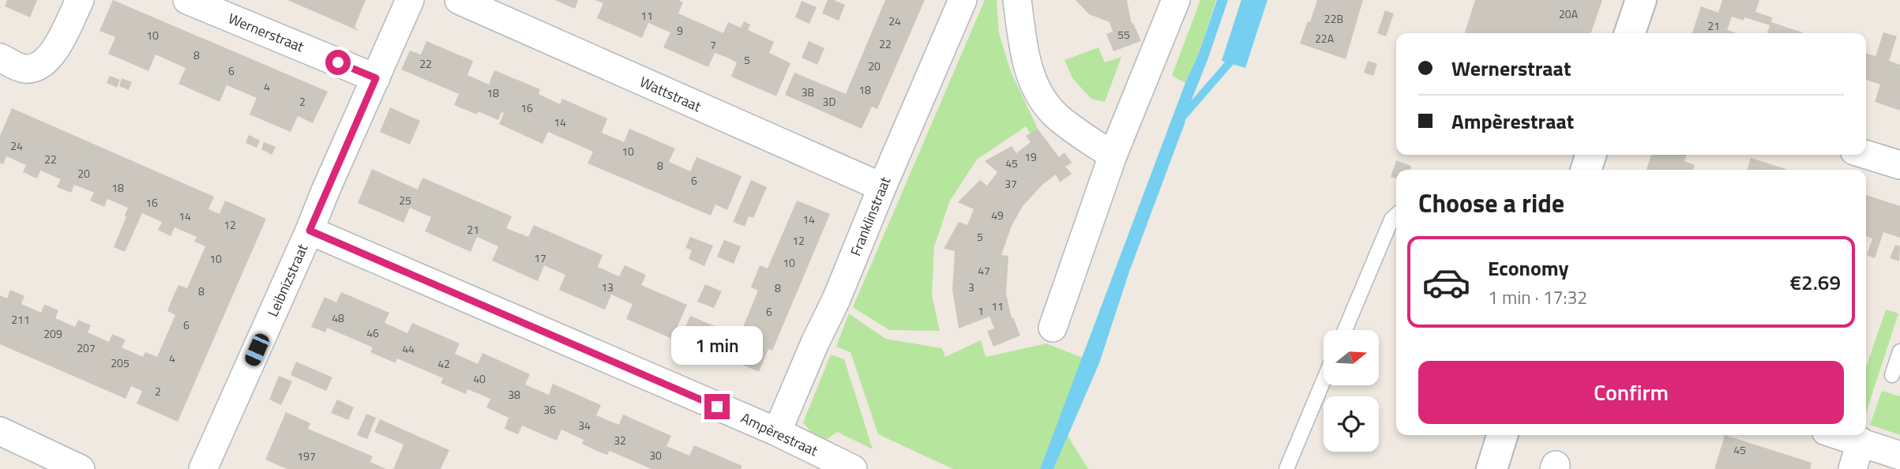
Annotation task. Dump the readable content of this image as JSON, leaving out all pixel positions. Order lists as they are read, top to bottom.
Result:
{
  "streets": {
    "street": [
      "Wernerstraat",
      "Wattstraat",
      "Franklinstraat",
      "Leibnizstraat",
      "Ampèrestraat"
    ]
  },
  "crossings": [
    ["Wernerstraat", "Leibnizstraat"],
    ["Wattstraat", "Franklinstraat"],
    ["Franklinstraat", "Ampèrestraat"],
    ["Leibnizstraat", "Ampèrestraat"]
  ],
  "house_numbers": [
    "20A",
    "11",
    "22B",
    "24",
    "21",
    "9",
    "55",
    "10",
    "22A",
    "22",
    "7",
    "8",
    "5",
    "22",
    "20",
    "6",
    "4",
    "18",
    "3B",
    "18",
    "2",
    "3D",
    "16",
    "14",
    "24",
    "10",
    "19",
    "22",
    "45",
    "8",
    "20",
    "6",
    "37",
    "18",
    "25",
    "16",
    "49",
    "14",
    "14",
    "12",
    "21",
    "5",
    "12",
    "17",
    "10",
    "10",
    "47",
    "13",
    "3",
    "8",
    "8",
    "11",
    "1",
    "6",
    "48",
    "211",
    "6",
    "46",
    "209",
    "207",
    "44",
    "4",
    "205",
    "42",
    "40",
    "2",
    "38",
    "36",
    "34",
    "32",
    "45",
    "30",
    "197"
  ],
  "north": "right",
  "page": {
    "banner": ["Wernerstraat", "Ampèrestraat"],
    "heading": "Choose a ride",
    "list": [
      {
        "name": "Economy",
        "note": "1 min · 17:32",
        "value": "€2.69"
      }
    ],
    "bubble": "1 min",
    "buttons": "Confirm"
  }
}
